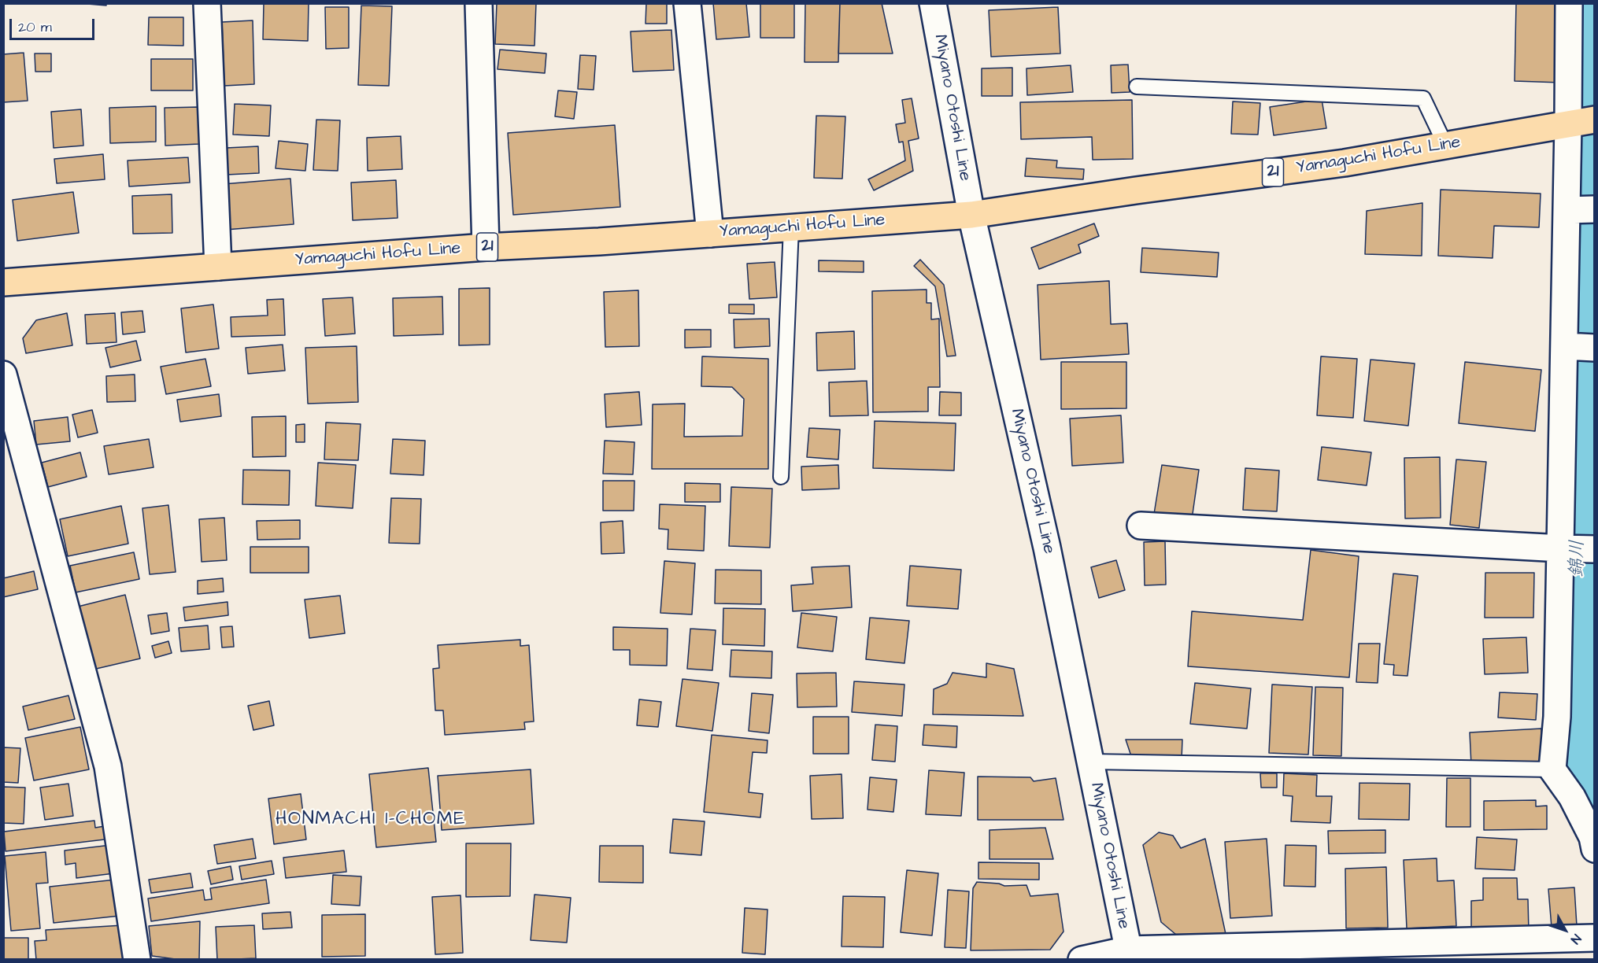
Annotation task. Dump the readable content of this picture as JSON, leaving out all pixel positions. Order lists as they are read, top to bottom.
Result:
{
  "streets": {
    "main road": ["Yamaguchi Hofu Line", "21"],
    "street": ["Miyano Otoshi Line"]
  },
  "crossings": [
    ["Miyano Otoshi Line", "Yamaguchi Hofu Line"]
  ],
  "districts": ["HONMACHI 1-CHOME"],
  "water": ["錦川"],
  "scale_bar": "20 m",
  "north": "bottom right"
}
